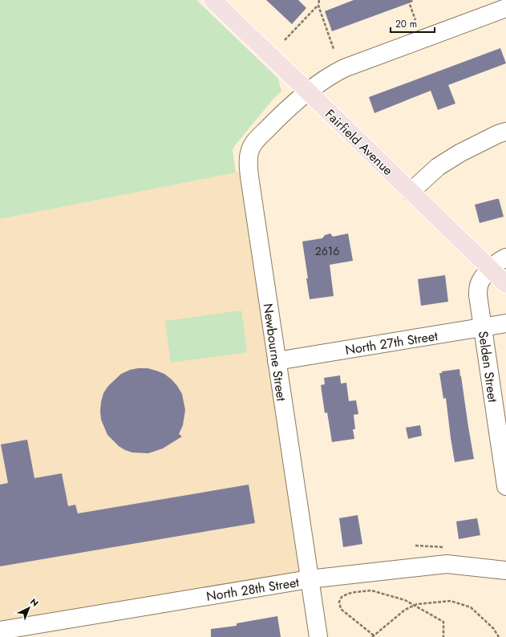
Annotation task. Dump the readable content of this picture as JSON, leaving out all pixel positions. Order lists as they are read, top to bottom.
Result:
{
  "streets": {
    "main road": ["Fairfield Avenue"],
    "street": [
      "North 27th Street",
      "Newbourne Street",
      "Selden Street",
      "North 28th Street"
    ]
  },
  "crossings": [
    ["Fairfield Avenue", "Newbourne Street"],
    ["Fairfield Avenue", "Selden Street"],
    ["North 27th Street", "Newbourne Street"],
    ["North 27th Street", "Selden Street"],
    ["Newbourne Street", "North 28th Street"]
  ],
  "house_numbers": ["2616"],
  "scale_bar": "20 m",
  "north": "top right"
}
